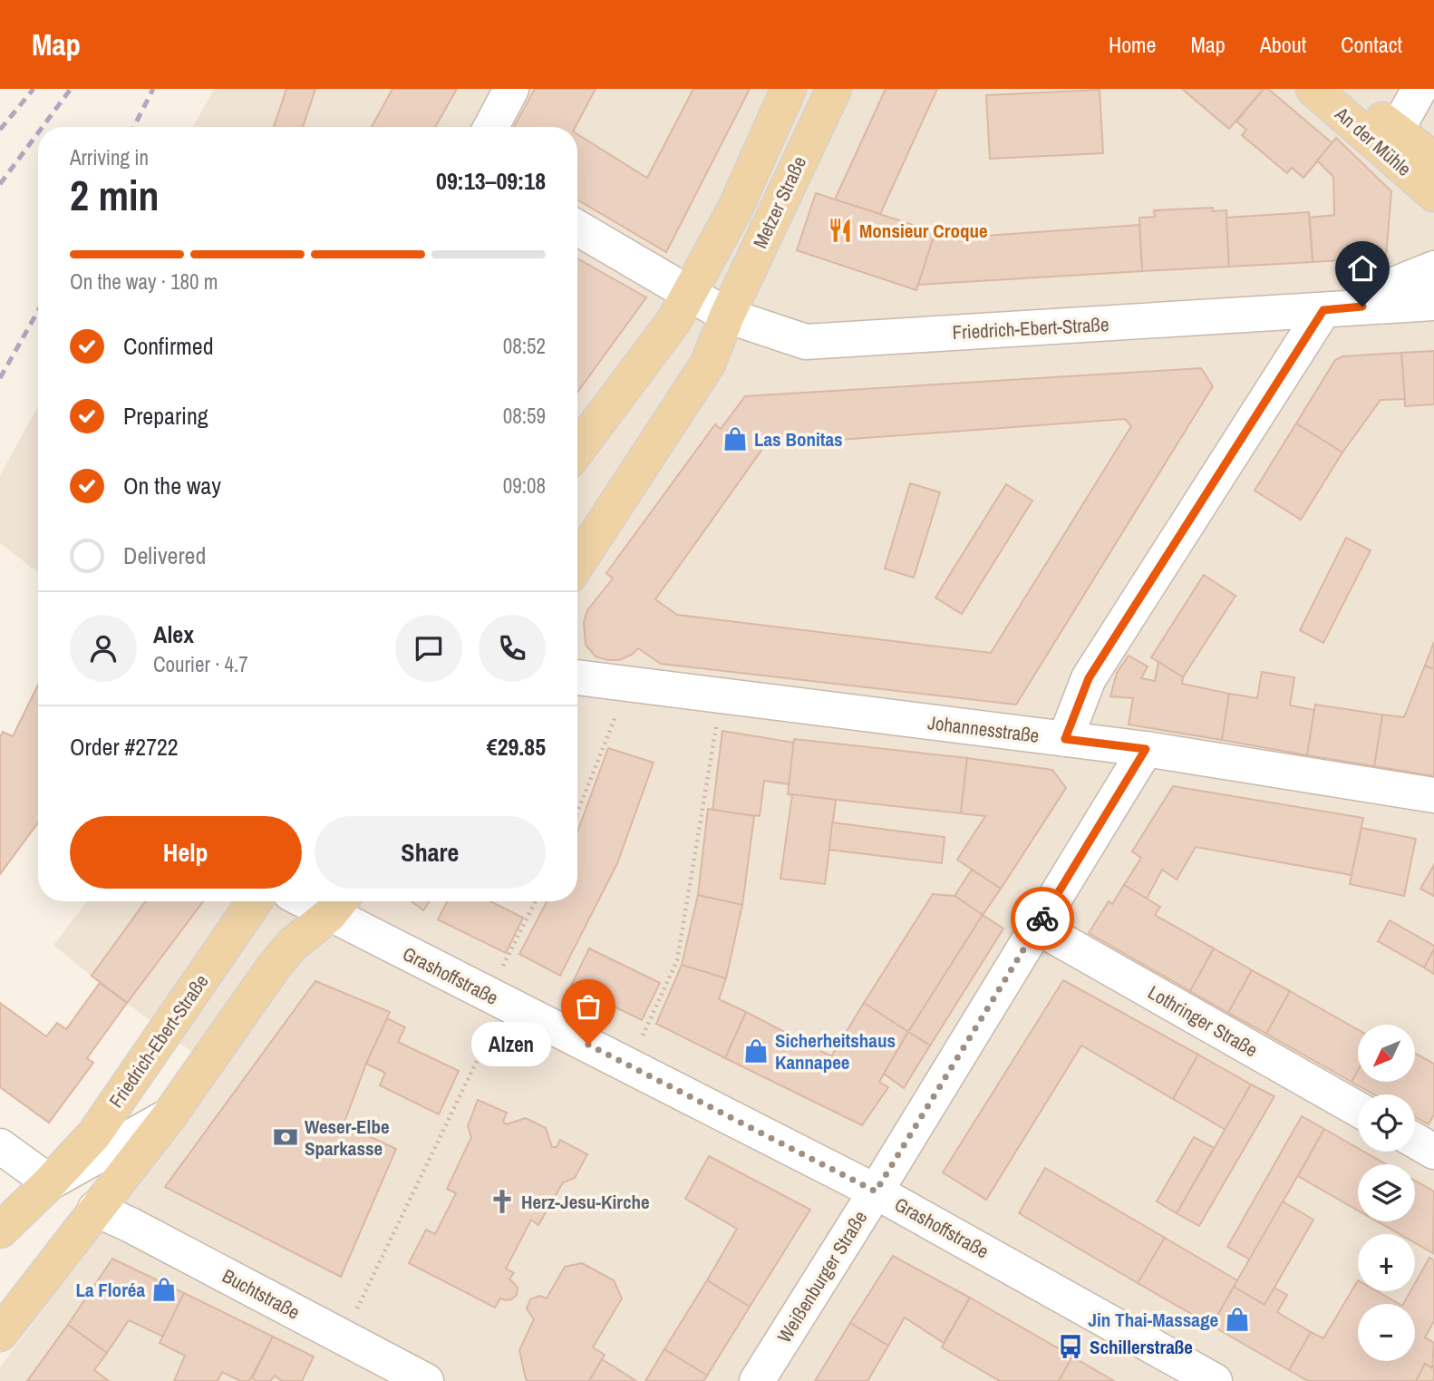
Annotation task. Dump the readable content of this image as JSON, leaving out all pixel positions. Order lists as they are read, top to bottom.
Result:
{
  "streets": {
    "main road": ["An der Mühle", "Metzer Straße", "Friedrich-Ebert-Straße"],
    "street": [
      "Johannesstraße",
      "Grashoffstraße",
      "Lothringer Straße",
      "Weißenburger Straße",
      "Buchtstraße"
    ]
  },
  "crossings": [
    ["Metzer Straße", "Friedrich-Ebert-Straße"],
    ["Friedrich-Ebert-Straße", "Grashoffstraße"],
    ["Friedrich-Ebert-Straße", "Buchtstraße"],
    ["Johannesstraße", "Weißenburger Straße"],
    ["Grashoffstraße", "Weißenburger Straße"],
    ["Lothringer Straße", "Weißenburger Straße"]
  ],
  "places": {
    "restaurant": ["Monsieur Croque"],
    "shop": [
      "Las Bonitas",
      "Sicherheitshaus Kannapee",
      "La Floréa",
      "Jin Thai-Massage"
    ],
    "other": ["Alzen"],
    "bank": ["Weser-Elbe Sparkasse"],
    "church": ["Herz-Jesu-Kirche"],
    "bus stop": ["Schillerstraße"]
  },
  "north": "bottom left",
  "page": {
    "header": "Map",
    "nav": [
      "Home",
      "Map",
      "About",
      "Contact"
    ],
    "heading": ["2 min", "Arriving in", "09:13–09:18"],
    "panel": [
      "Alex",
      "Courier · 4.7",
      "Order #2722",
      "€29.85"
    ],
    "bar": "On the way · 180 m",
    "list": [
      ["Confirmed", "08:52"],
      ["Preparing", "08:59"],
      ["On the way", "09:08"],
      "Delivered"
    ],
    "buttons": ["Help", "Share"],
    "bubble": "Alzen",
    "map_buttons": ["+", "−"]
  }
}
